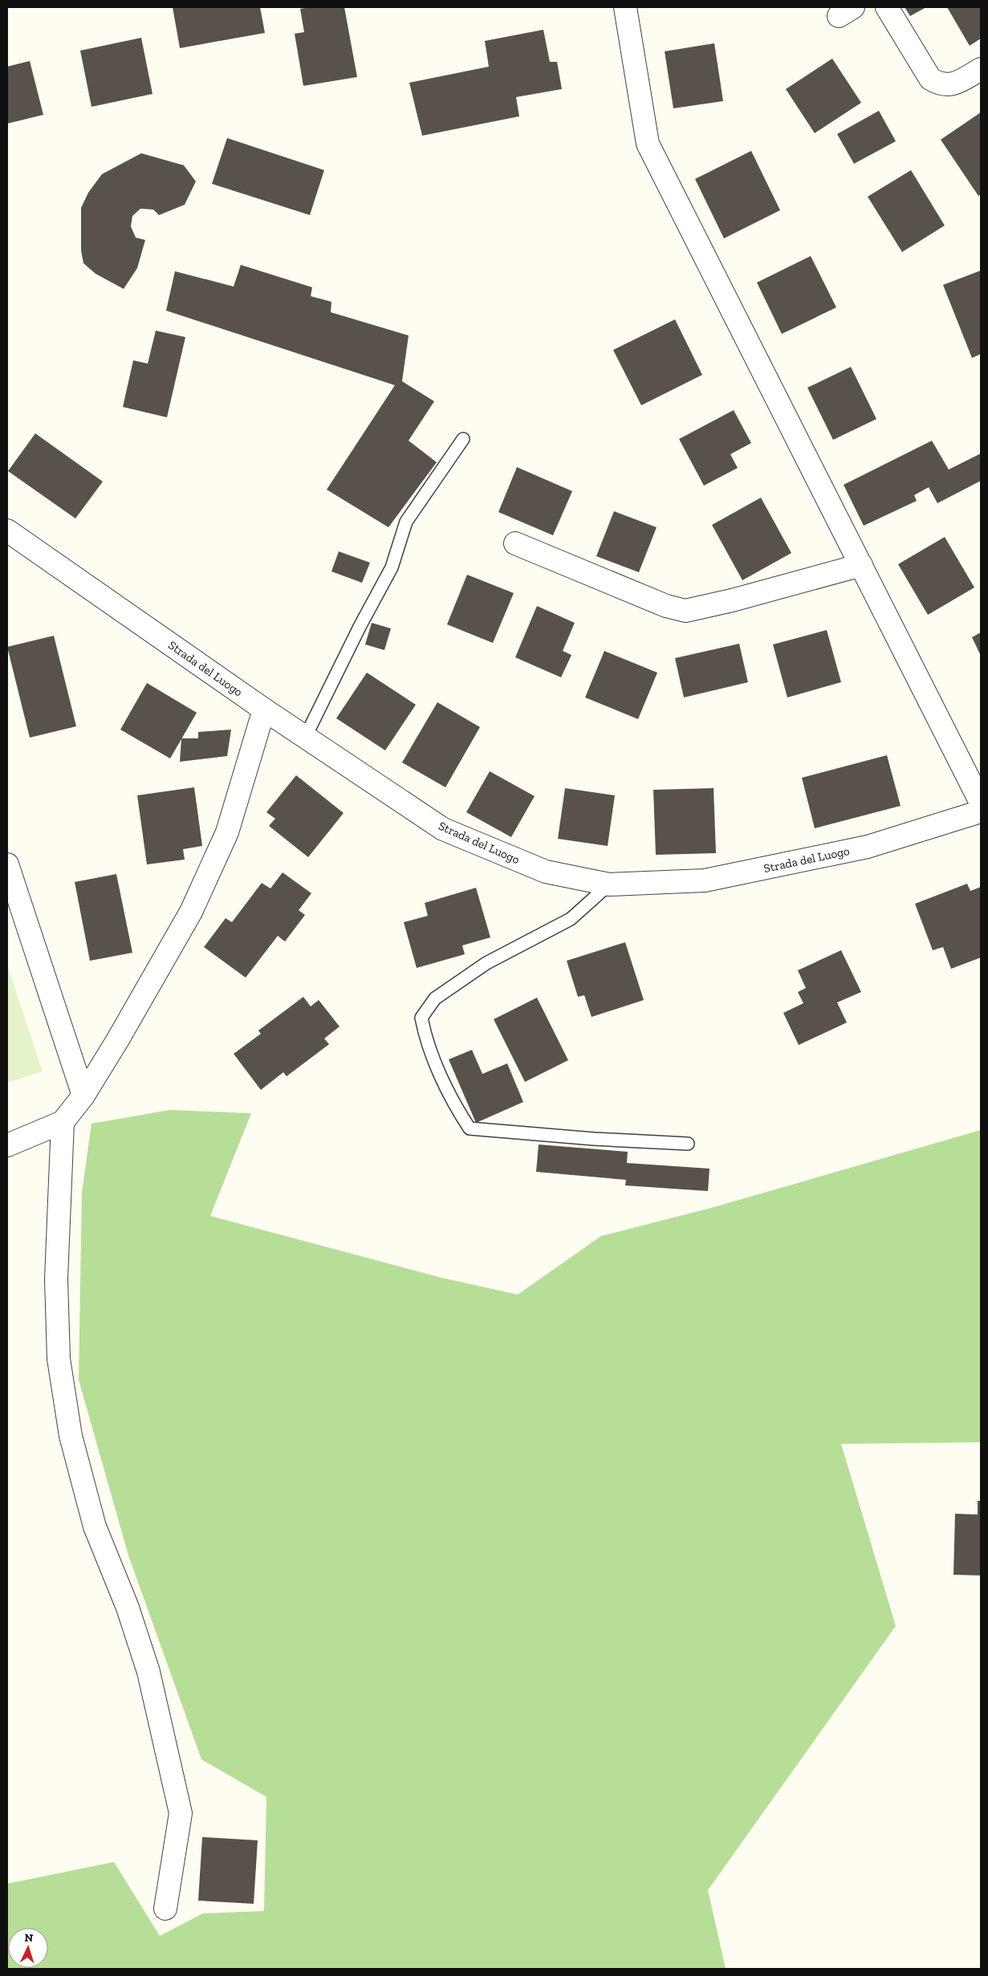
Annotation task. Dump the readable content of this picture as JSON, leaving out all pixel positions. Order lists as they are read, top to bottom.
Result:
{
  "streets": {
    "street": ["Strada del Luogo"]
  },
  "north": "top"
}
